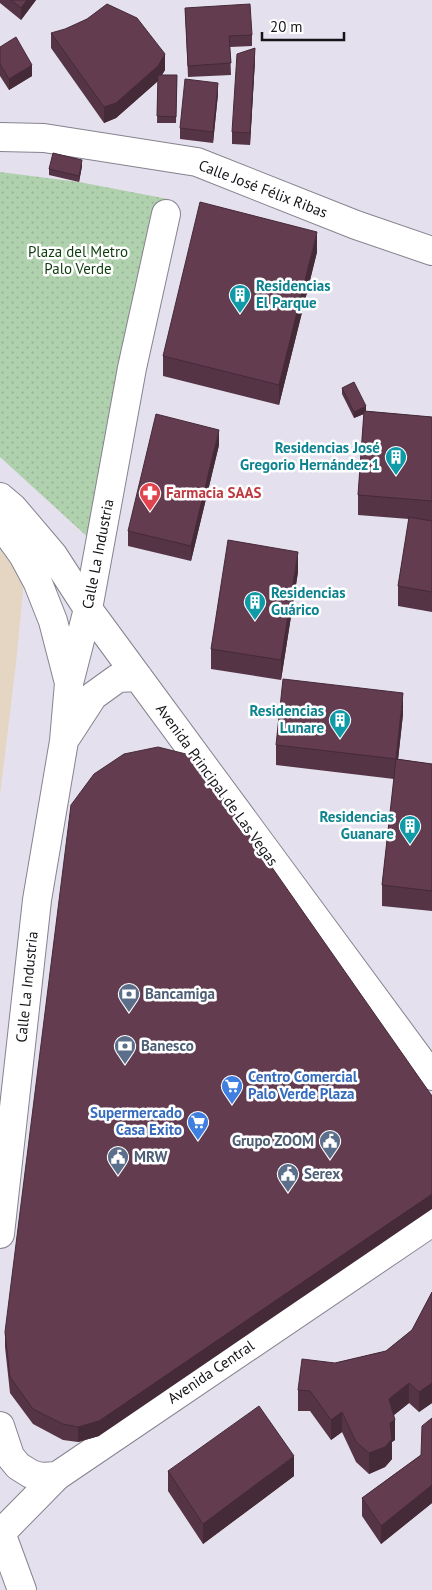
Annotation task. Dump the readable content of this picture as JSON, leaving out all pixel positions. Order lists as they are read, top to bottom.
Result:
{
  "streets": {
    "street": [
      "Calle José Félix Ribas",
      "Calle La Industria",
      "Avenida Principal de Las Vegas",
      "Avenida Central"
    ]
  },
  "crossings": [
    ["Calle La Industria", "Avenida Principal de Las Vegas"]
  ],
  "parks": ["Plaza del Metro Palo Verde"],
  "places": {
    "building": [
      "Residencias El Parque",
      "Residencias José Gregorio Hernández 1",
      "Residencias Guárico",
      "Residencias Lunare",
      "Residencias Guanare"
    ],
    "pharmacy": ["Farmacia SAAS"],
    "bank": ["Bancamiga", "Banesco"],
    "supermarket": ["Centro Comercial Palo Verde Plaza", "Supermercado Casa Exito"],
    "public building": ["Grupo ZOOM", "MRW", "Serex"]
  },
  "scale_bar": "20 m"
}
